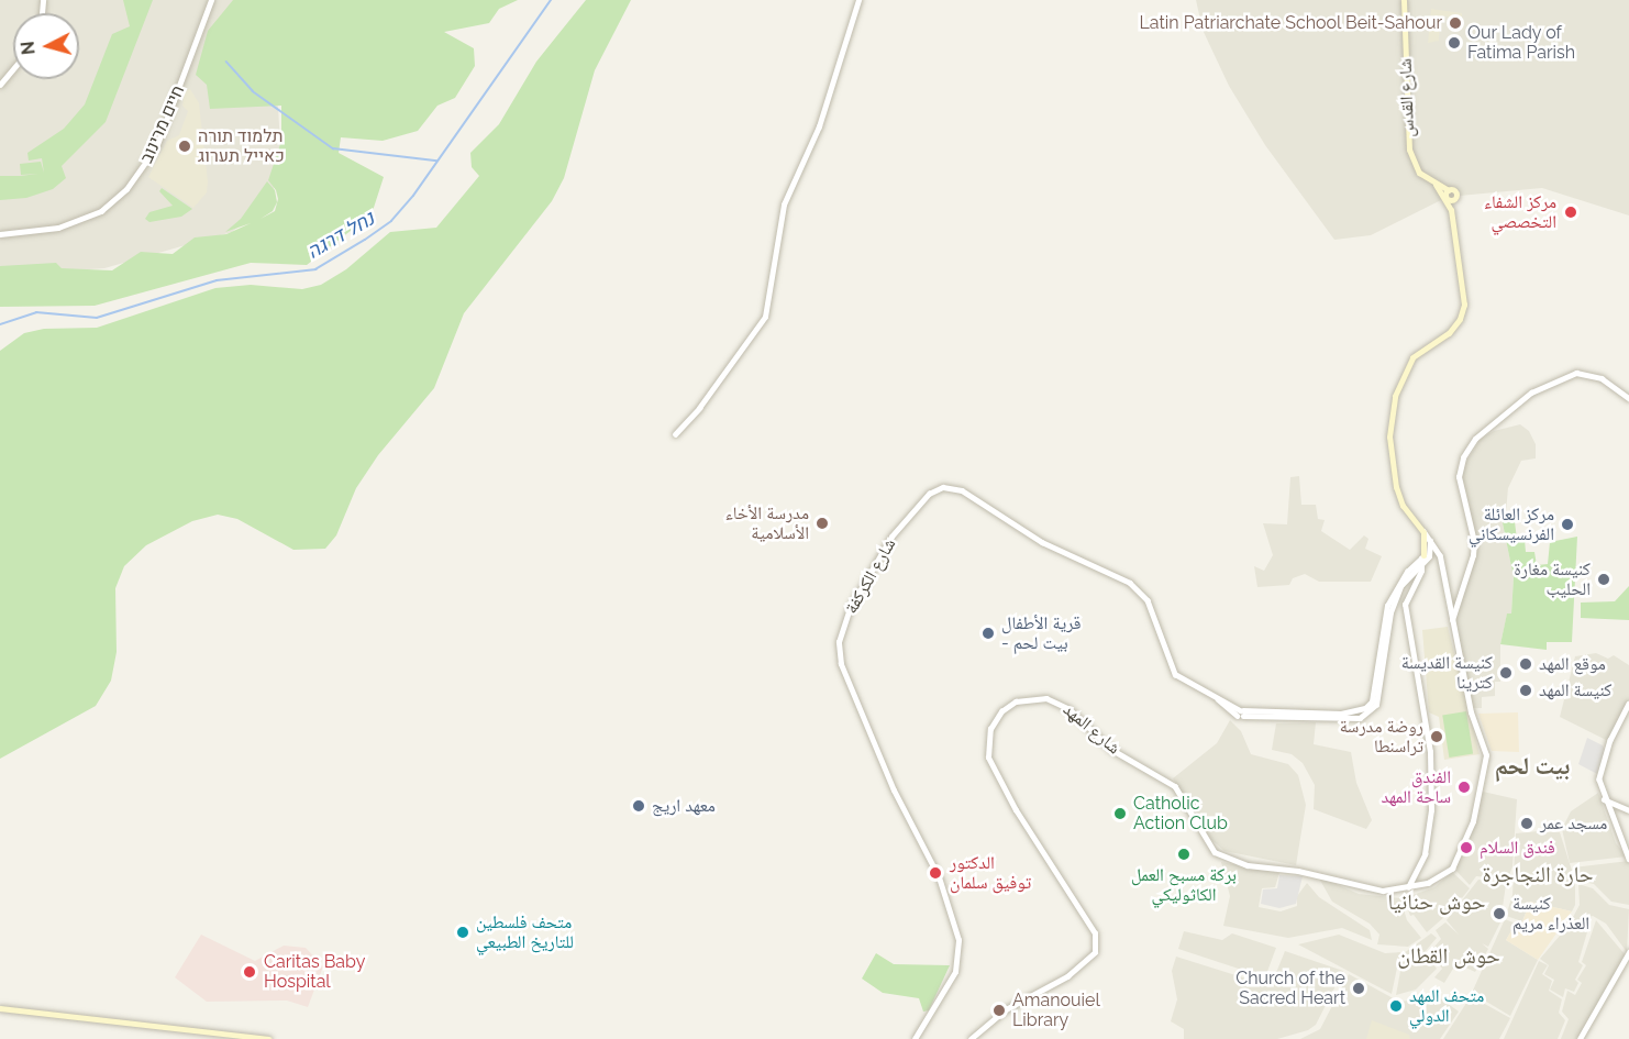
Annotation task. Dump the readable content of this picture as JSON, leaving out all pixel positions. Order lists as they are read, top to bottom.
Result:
{
  "streets": {
    "main road": ["شارع القدس"],
    "street": ["חיים מרינוב", "شارع الكركفة", "شارع المهد"]
  },
  "districts": [
    "بيت لحم",
    "حارة النجاجرة",
    "حوش حنانيا",
    "حوش القطان"
  ],
  "water": ["נחל דרגה"],
  "places": [
    "Latin Patriarchate School Beit-Sahour",
    "Our Lady of Fatima Parish",
    "תלמוד תורה כאייל תערוג",
    "مركز الشفاء التخصصي",
    "مدرسة الأخاء الأسلامية",
    "مركز العائلة الفرنسيسكاني",
    "كنيسة مغارة الحليب",
    "قرية الأطفال - بيت لحم",
    "موقع المهد",
    "كنيسة القديسة كترينا",
    "كنيسة المهد",
    "روضة مدرسة تراسنطا",
    "الفندق ساحة المهد",
    "معهد اريج",
    "Catholic Action Club",
    "مسجد عمر",
    "فندق السلام",
    "بركة مسبح العمل الكاثوليكي",
    "الدكتور توفيق سلمان",
    "كنيسة العذراء مريم",
    "متحف فلسطين للتاريخ الطبيعي",
    "Caritas Baby Hospital",
    "Church of the Sacred Heart",
    "متحف المهد الدولي",
    "Amanouiel Library"
  ],
  "north": "left"
}
